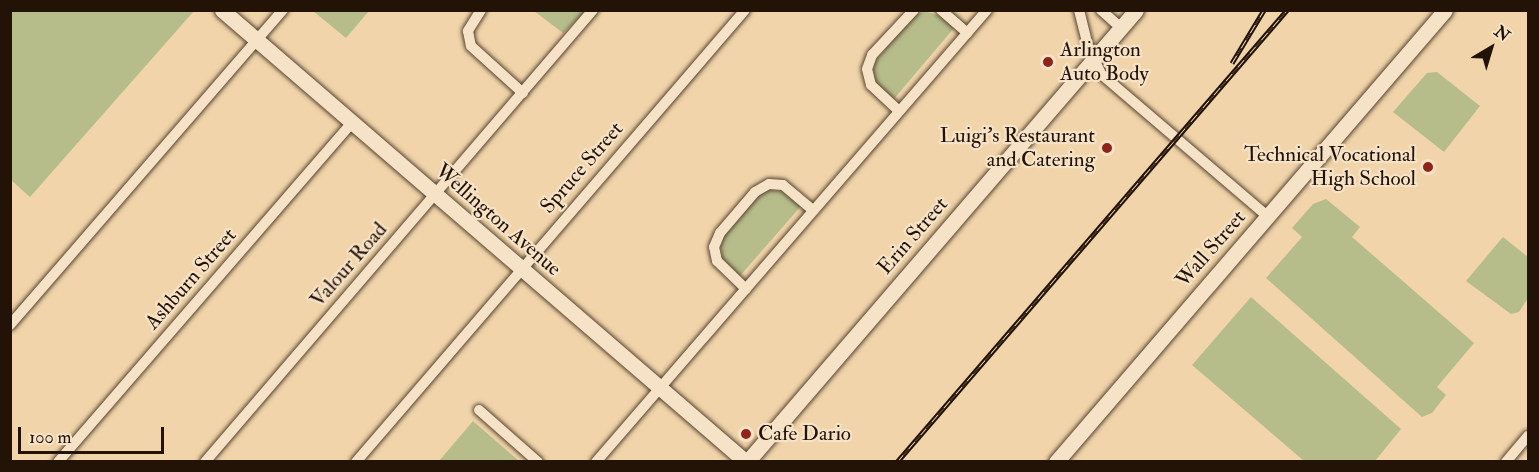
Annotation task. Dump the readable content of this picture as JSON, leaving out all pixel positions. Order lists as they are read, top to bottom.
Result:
{
  "streets": {
    "main road": ["Wellington Avenue", "Erin Street", "Wall Street"],
    "street": ["Spruce Street", "Valour Road", "Ashburn Street"]
  },
  "crossings": [
    ["Spruce Street", "Wellington Avenue"],
    ["Wellington Avenue", "Erin Street"],
    ["Wellington Avenue", "Valour Road"],
    ["Wellington Avenue", "Ashburn Street"]
  ],
  "places": [
    "Arlington Auto Body",
    "Luigi's Restaurant and Catering",
    "Technical Vocational High School",
    "Cafe Dario"
  ],
  "scale_bar": "100 m",
  "north": "top right"
}
